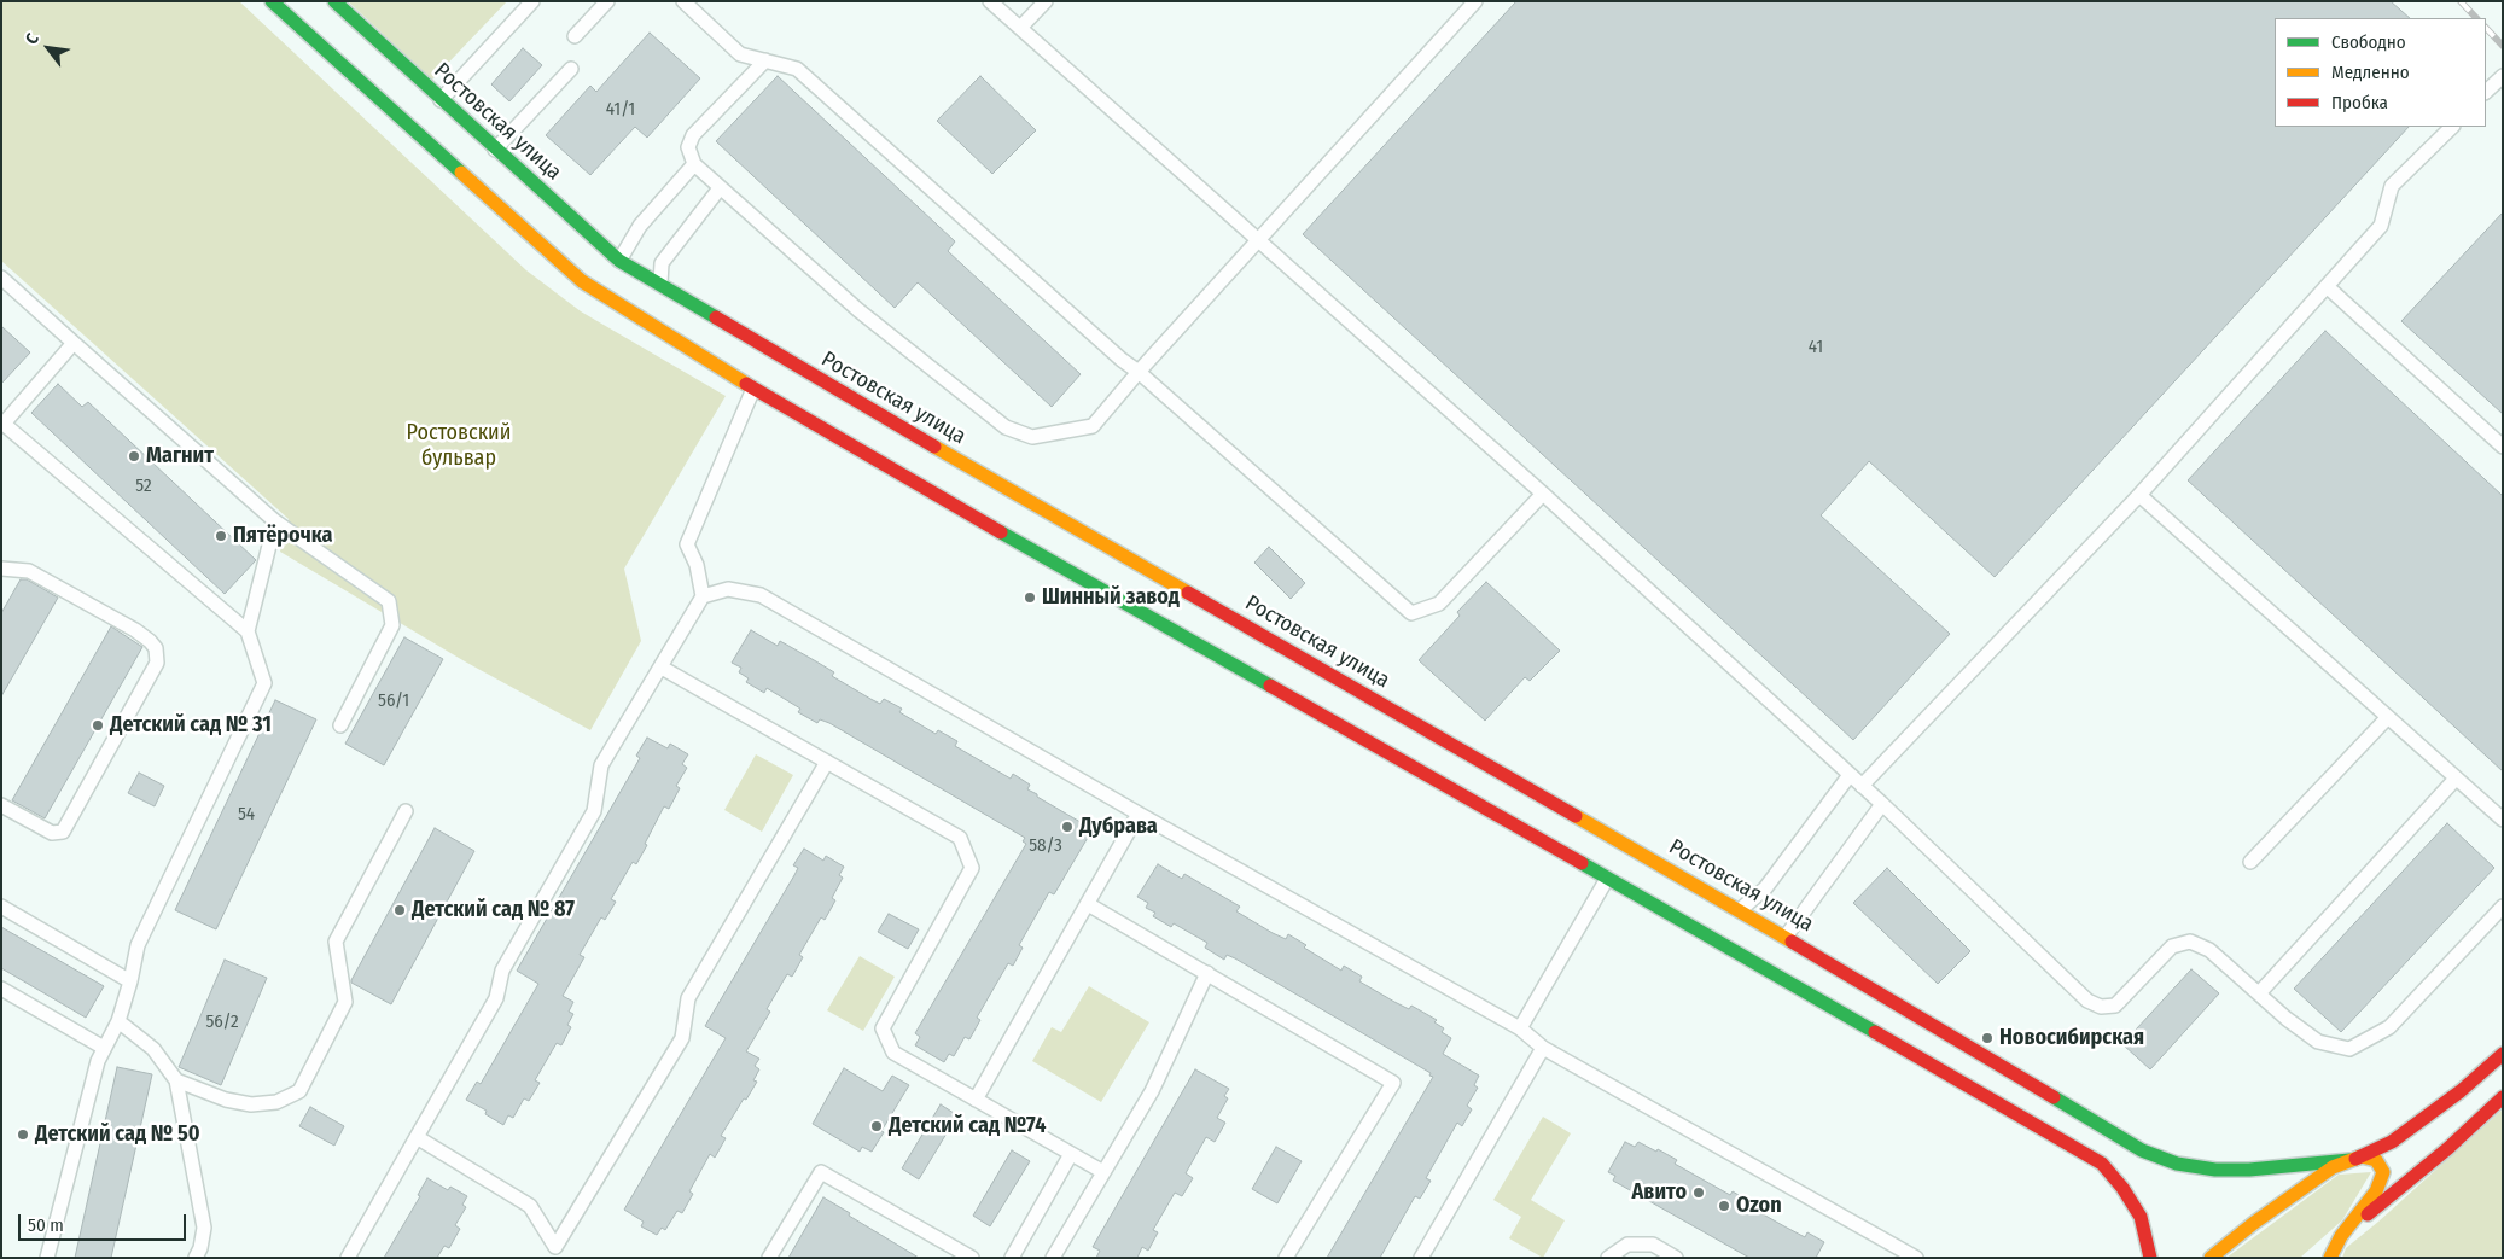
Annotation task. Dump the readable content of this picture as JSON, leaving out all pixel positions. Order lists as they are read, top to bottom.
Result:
{
  "streets": {
    "street": ["Ростовская улица"]
  },
  "parks": ["Ростовский бульвар"],
  "places": [
    "Магнит",
    "Пятёрочка",
    "Шинный завод",
    "Детский сад № 31",
    "Дубрава",
    "Детский сад № 87",
    "Новосибирская",
    "Детский сад №74",
    "Детский сад № 50",
    "Авито",
    "Ozon"
  ],
  "house_numbers": [
    "41/1",
    "41",
    "52",
    "56/1",
    "54",
    "58/3",
    "56/2"
  ],
  "legend": ["Свободно", "Медленно", "Пробка"],
  "scale_bar": "50 m",
  "north": "top left"
}
